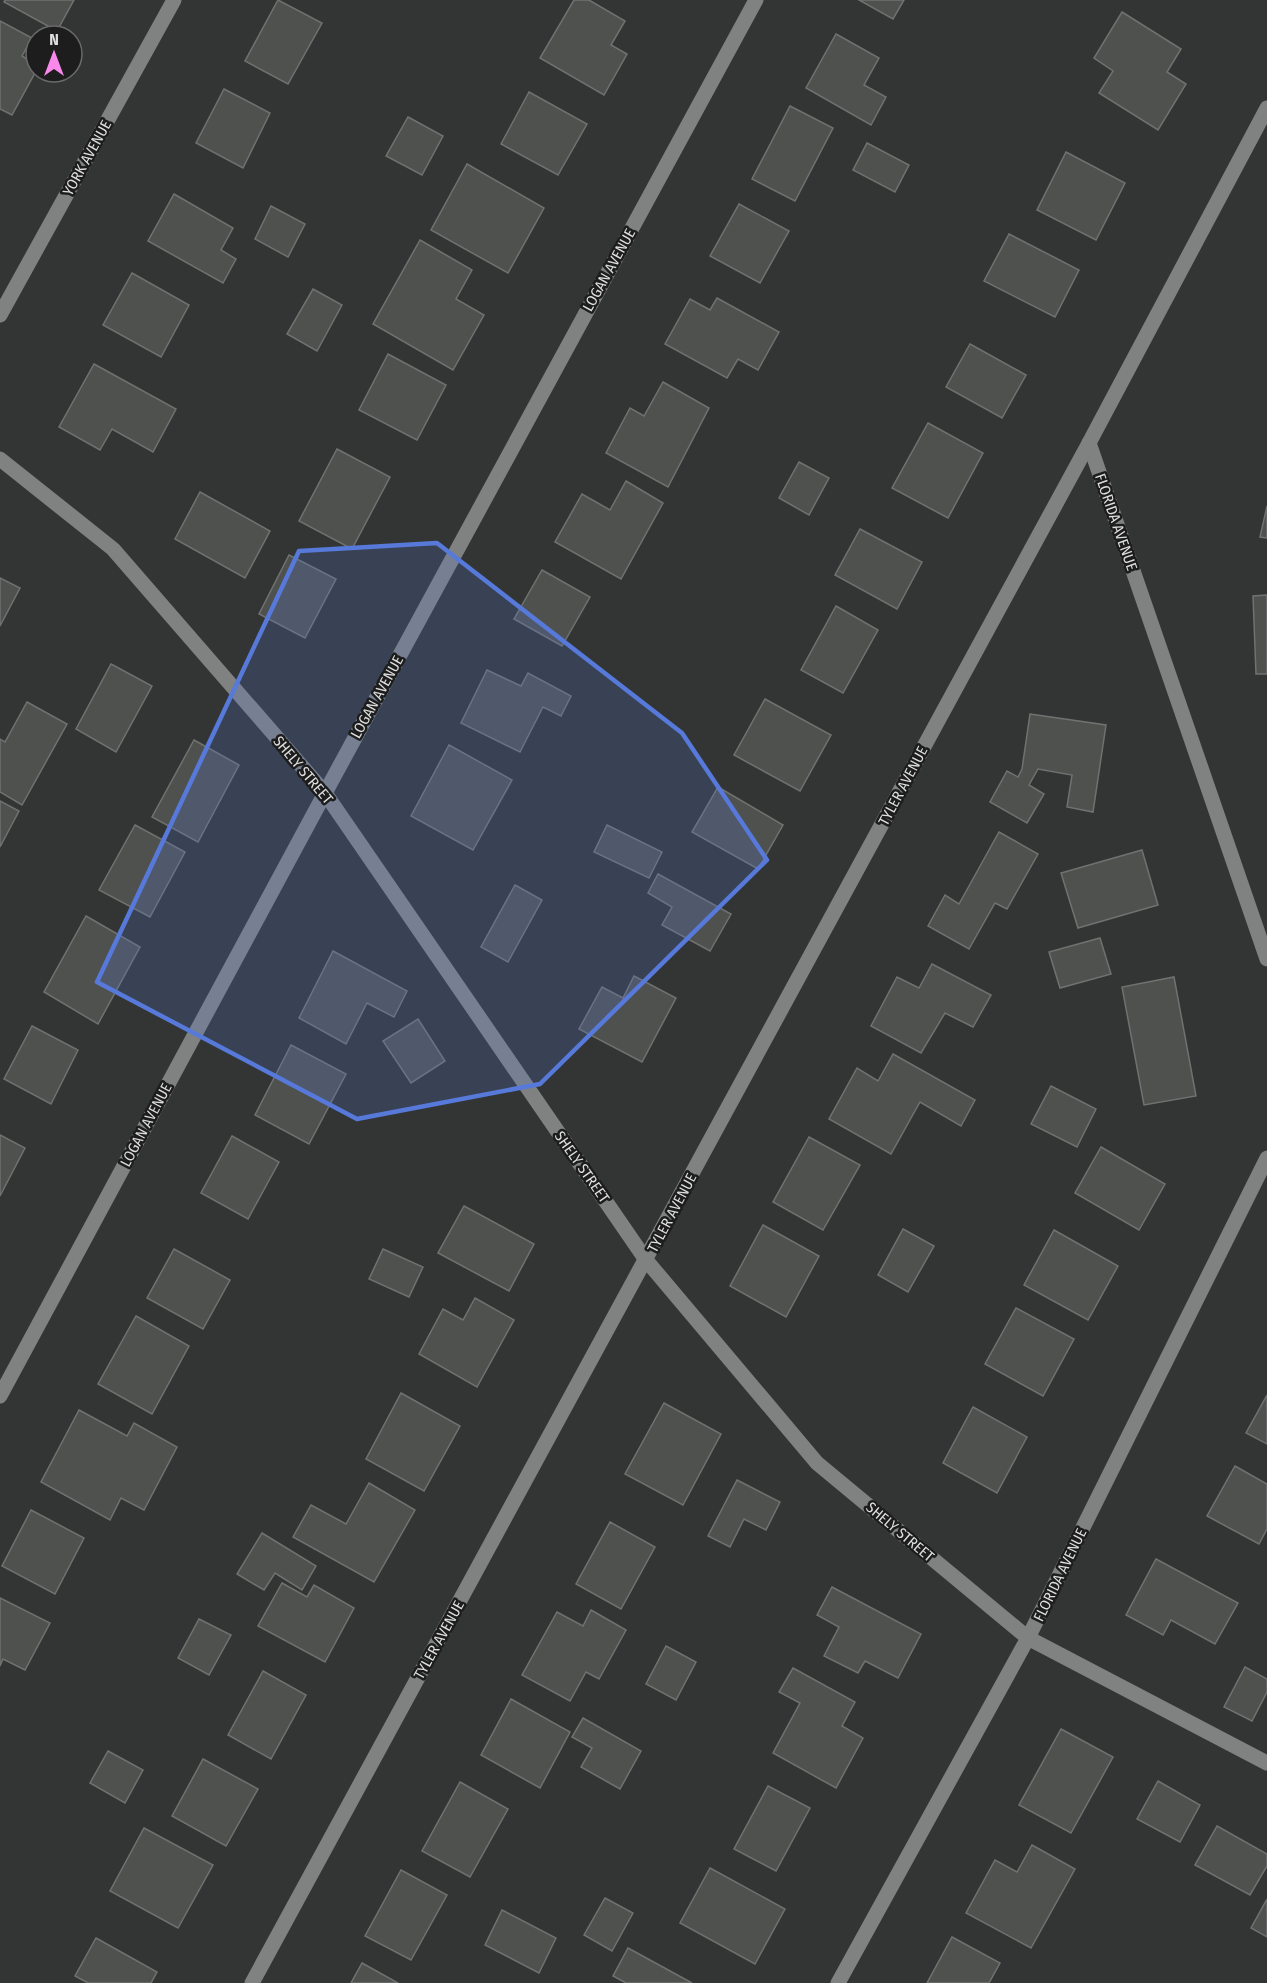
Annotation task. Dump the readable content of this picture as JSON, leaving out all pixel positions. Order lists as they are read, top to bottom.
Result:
{
  "streets": {
    "street": [
      "YORK AVENUE",
      "LOGAN AVENUE",
      "FLORIDA AVENUE",
      "SHELY STREET",
      "TYLER AVENUE"
    ]
  },
  "crossings": [
    ["LOGAN AVENUE", "SHELY STREET"],
    ["FLORIDA AVENUE", "SHELY STREET"],
    ["FLORIDA AVENUE", "TYLER AVENUE"],
    ["SHELY STREET", "TYLER AVENUE"]
  ],
  "north": "top"
}
